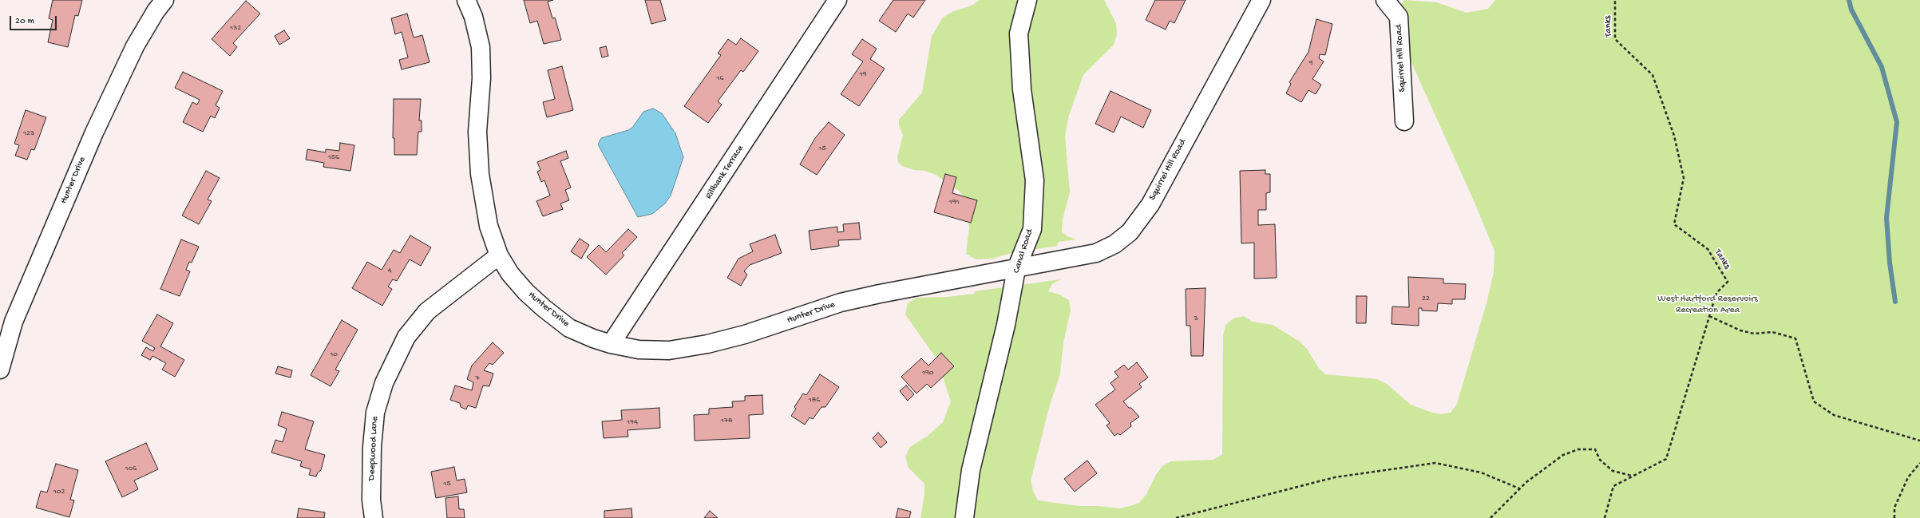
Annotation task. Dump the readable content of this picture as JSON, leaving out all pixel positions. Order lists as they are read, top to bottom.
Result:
{
  "streets": {
    "street": [
      "Squirrel Hill Road",
      "Rillbank Terrace",
      "Hunter Drive",
      "Canal Road",
      "Deepwood Lane"
    ],
    "path": ["Tanks"]
  },
  "crossings": [
    ["Squirrel Hill Road", "Hunter Drive"],
    ["Squirrel Hill Road", "Canal Road"],
    ["Rillbank Terrace", "Hunter Drive"],
    ["Hunter Drive", "Canal Road"],
    ["Hunter Drive", "Deepwood Lane"]
  ],
  "parks": ["West Hartford Reservoirs Recreation Area"],
  "house_numbers": [
    "132",
    "9",
    "19",
    "16",
    "123",
    "15",
    "156",
    "191",
    "4",
    "22",
    "3",
    "10",
    "190",
    "7",
    "186",
    "178",
    "174",
    "106",
    "15",
    "102"
  ],
  "scale_bar": "20 m"
}
